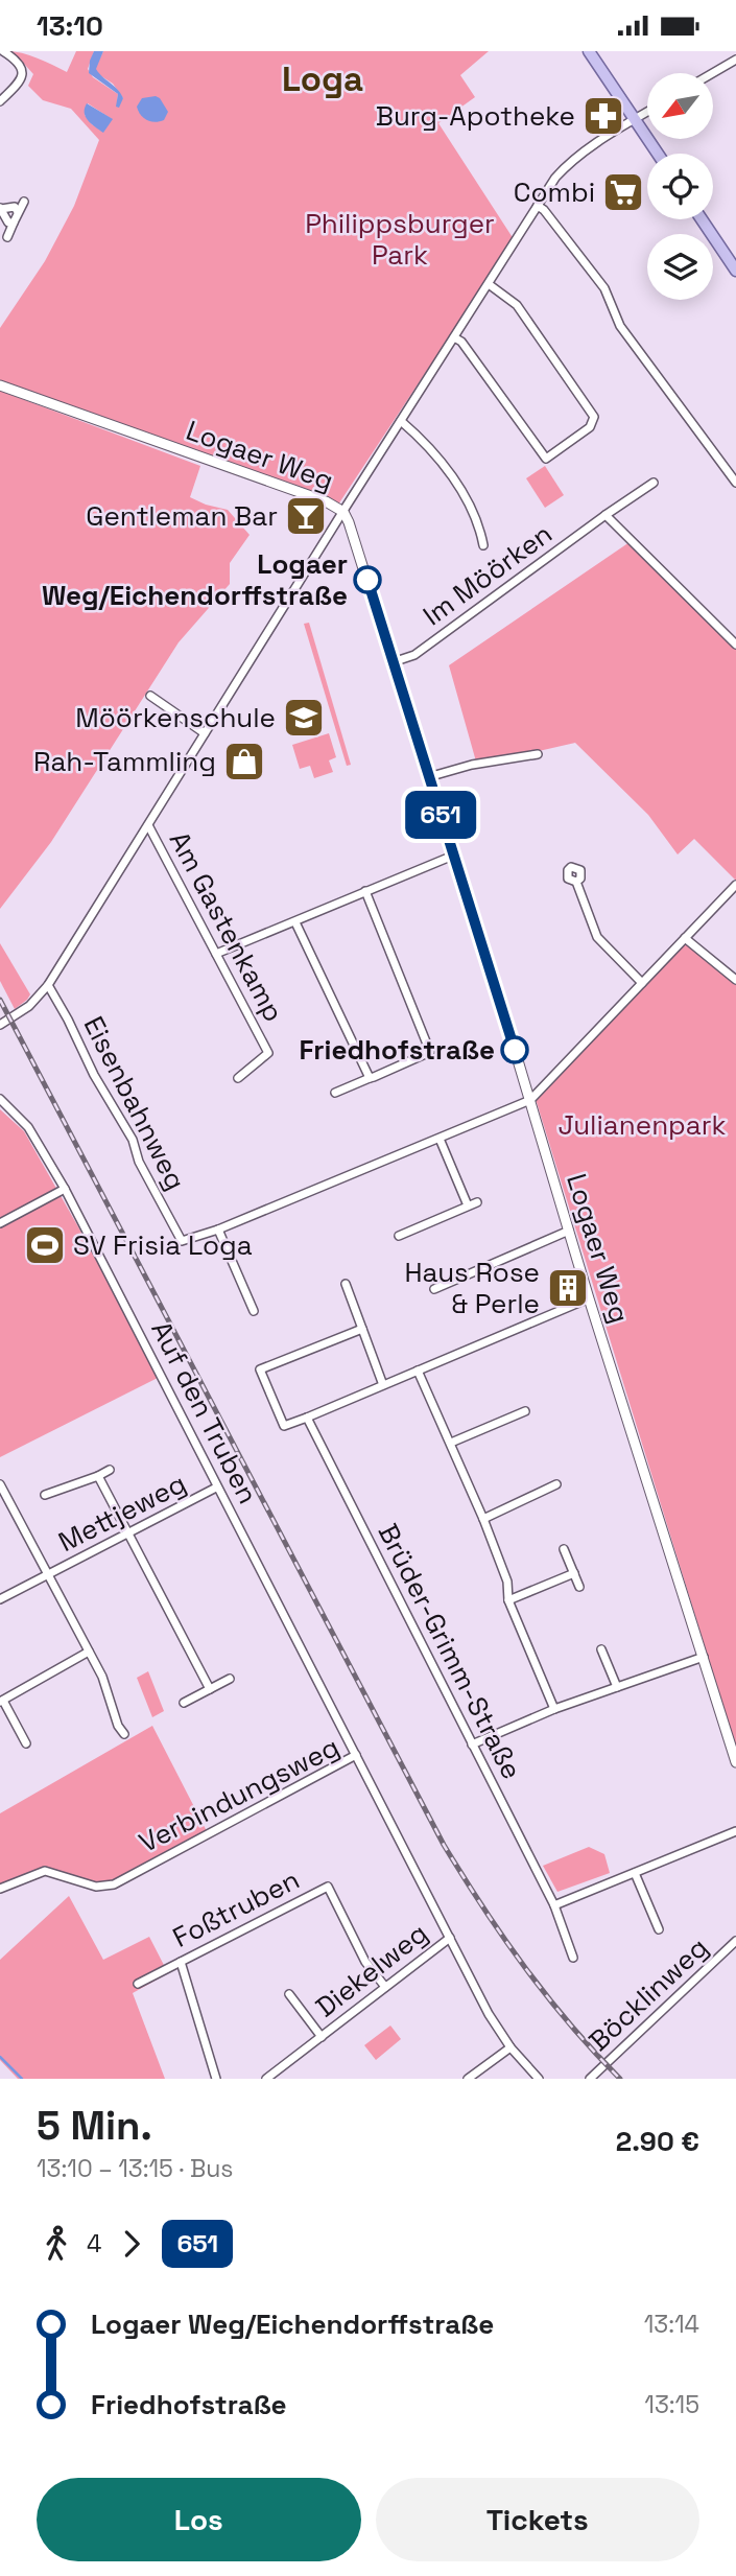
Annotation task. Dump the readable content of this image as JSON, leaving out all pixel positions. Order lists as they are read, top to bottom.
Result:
{
  "streets": {
    "street": [
      "Logaer Weg",
      "Im Möörken",
      "Am Gastenkamp",
      "Eisenbahnweg",
      "Auf den Truben",
      "Mettjeweg",
      "Brüder-Grimm-Straße",
      "Verbindungsweg",
      "Foßtruben",
      "Diekelweg",
      "Böcklinweg"
    ]
  },
  "crossings": [
    ["Logaer Weg", "Im Möörken"],
    ["Auf den Truben", "Mettjeweg"],
    ["Auf den Truben", "Verbindungsweg"],
    ["Verbindungsweg", "Diekelweg"],
    ["Foßtruben", "Diekelweg"]
  ],
  "districts": ["Loga"],
  "parks": ["Philippsburger Park", "Julianenpark"],
  "places": {
    "pharmacy": ["Burg-Apotheke"],
    "supermarket": ["Combi"],
    "bar": ["Gentleman Bar"],
    "other": ["Logaer Weg/Eichendorffstraße", "Friedhofstraße"],
    "school or university": ["Möörkenschule"],
    "shop": ["Rah-Tammling"],
    "sports": ["SV Frisia Loga"],
    "building": ["Haus Rose & Perle"]
  },
  "lines": ["bus line 651"],
  "north": "bottom left",
  "page": {
    "status": "13:10",
    "on_map": "651",
    "heading": ["5 Min.", "13:10 – 13:15 · Bus", "2.90 €"],
    "legs": ["4", "651"],
    "list": [
      {
        "name": "Logaer Weg/Eichendorffstraße",
        "value": "13:14"
      },
      {
        "name": "Friedhofstraße",
        "value": "13:15"
      }
    ],
    "buttons": ["Los", "Tickets"]
  }
}
